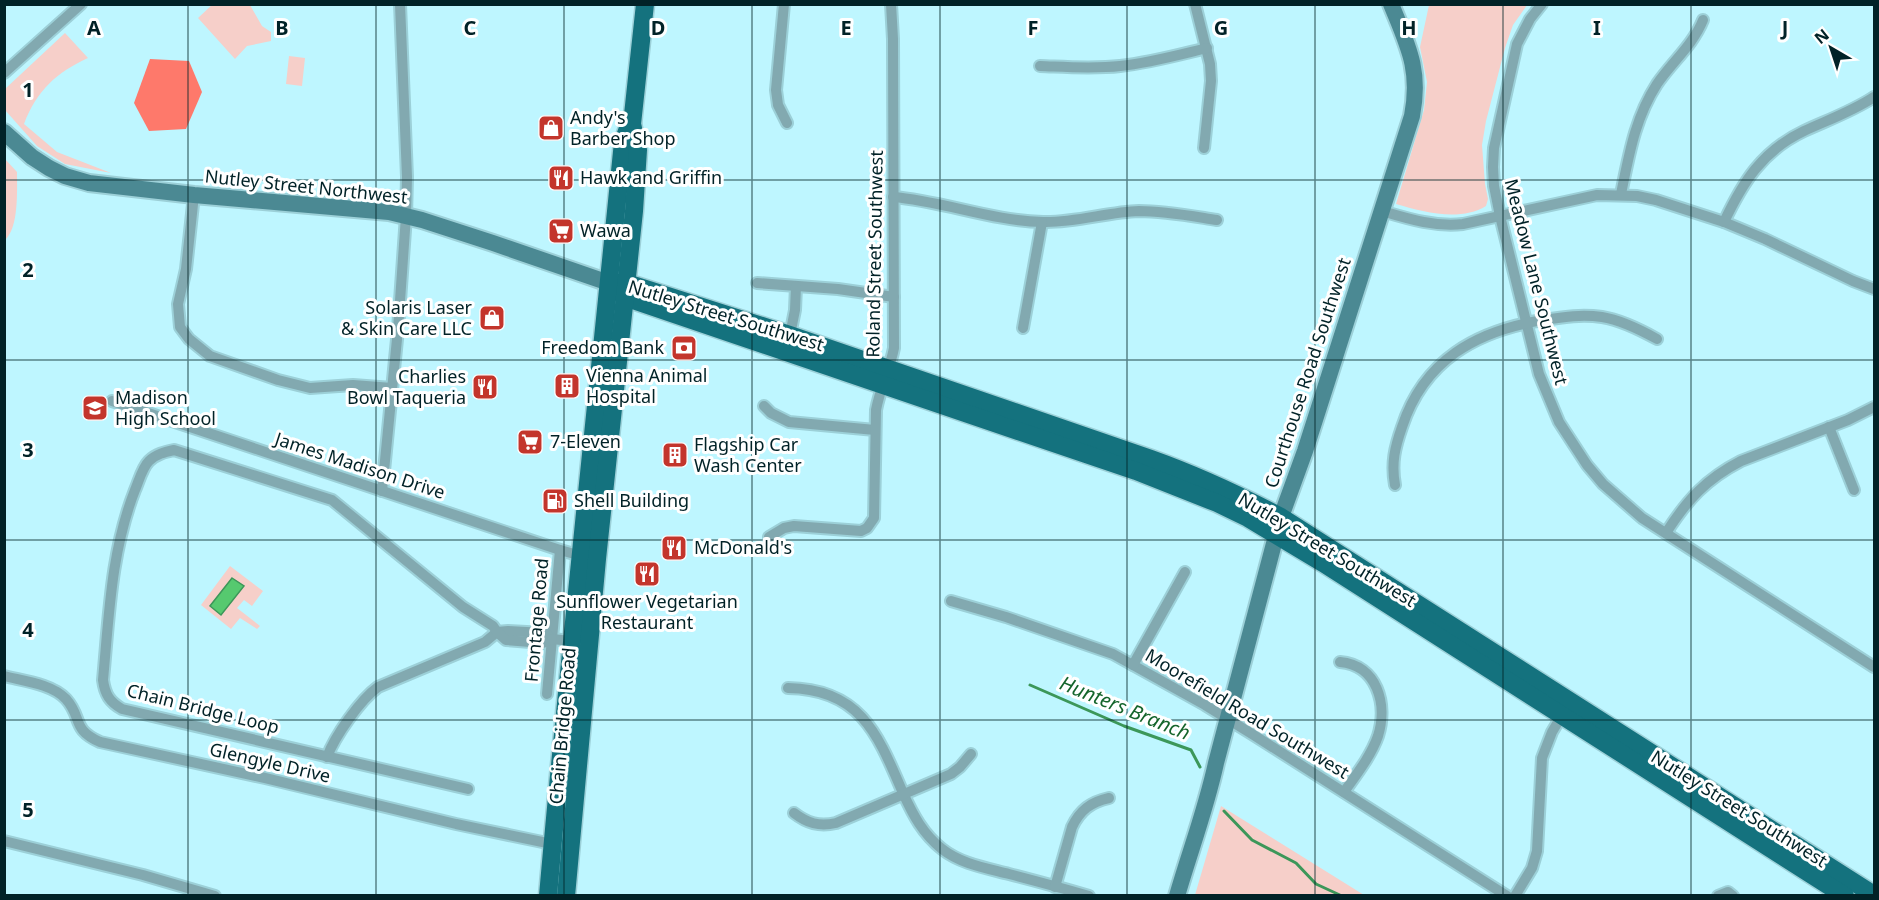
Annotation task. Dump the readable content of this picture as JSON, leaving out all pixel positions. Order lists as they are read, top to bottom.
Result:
{
  "streets": {
    "main road": ["Nutley Street Southwest", "Chain Bridge Road"],
    "street": [
      "Nutley Street Northwest",
      "Roland Street Southwest",
      "Meadow Lane Southwest",
      "Courthouse Road Southwest",
      "James Madison Drive",
      "Frontage Road",
      "Chain Bridge Loop",
      "Moorefield Road Southwest",
      "Glengyle Drive"
    ]
  },
  "crossings": [
    ["Nutley Street Northwest", "Nutley Street Southwest"],
    ["Roland Street Southwest", "Nutley Street Southwest"],
    ["Nutley Street Southwest", "Courthouse Road Southwest"],
    ["Courthouse Road Southwest", "Moorefield Road Southwest"],
    ["James Madison Drive", "Frontage Road"],
    ["James Madison Drive", "Chain Bridge Road"],
    ["Frontage Road", "Chain Bridge Loop"],
    ["Chain Bridge Loop", "Chain Bridge Road"],
    ["Chain Bridge Road", "Glengyle Drive"]
  ],
  "water": ["Hunters Branch"],
  "places": {
    "shop": ["Andy's Barber Shop", "Solaris Laser & Skin Care LLC"],
    "restaurant": [
      "Hawk and Griffin",
      "Charlies Bowl Taqueria",
      "McDonald's",
      "Sunflower Vegetarian Restaurant"
    ],
    "supermarket": ["Wawa", "7-Eleven"],
    "bank": ["Freedom Bank"],
    "building": ["Vienna Animal Hospital", "Flagship Car Wash Center"],
    "school or university": ["Madison High School"],
    "fuel station": ["Shell Building"]
  },
  "north": "top left",
  "grid": {
    "columns": [
      "A",
      "B",
      "C",
      "D",
      "E",
      "F",
      "G",
      "H",
      "I",
      "J"
    ],
    "rows": [
      "1",
      "2",
      "3",
      "4",
      "5"
    ]
  }
}
